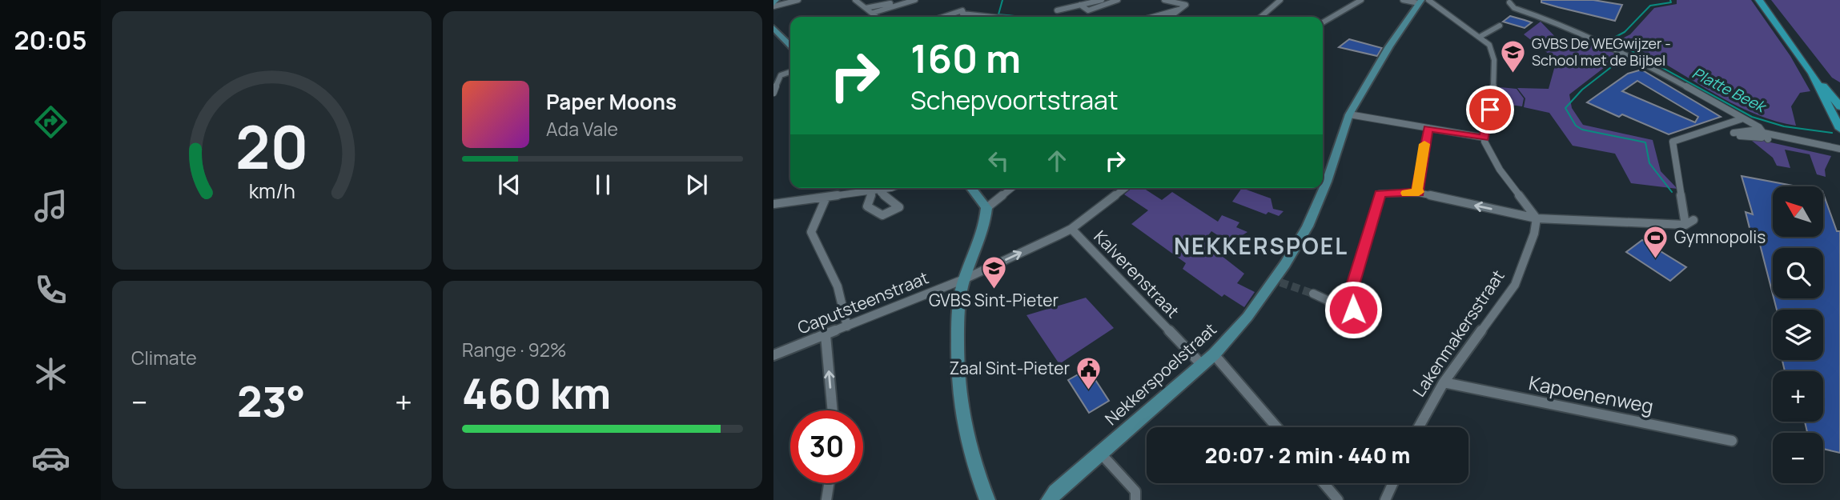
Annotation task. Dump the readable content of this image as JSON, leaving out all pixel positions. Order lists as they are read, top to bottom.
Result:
{
  "streets": {
    "main road": ["Nekkerspoelstraat"],
    "street": [
      "Kalverenstraat",
      "Caputsteenstraat",
      "Lakenmakersstraat",
      "Kapoenenweg"
    ]
  },
  "crossings": [
    ["Kalverenstraat", "Caputsteenstraat"],
    ["Kalverenstraat", "Nekkerspoelstraat"],
    ["Lakenmakersstraat", "Kapoenenweg"]
  ],
  "districts": ["NEKKERSPOEL"],
  "water": ["Platte Beek"],
  "places": {
    "school or university": ["GVBS De WEGwijzer - School met de Bijbel", "GVBS Sint-Pieter"],
    "sports": ["Gymnopolis"],
    "public building": ["Zaal Sint-Pieter"]
  },
  "north": "top left",
  "page": {
    "tabs": "20:05",
    "turn": ["160 m", "Schepvoortstraat"],
    "song": ["Paper Moons", "Ada Vale"],
    "map_buttons": ["+", "−"],
    "tile": [
      "Climate",
      ["Range · 92%", "460 km"]
    ],
    "heat": ["−", "23°", "+"],
    "limit": "30",
    "trip": "20:07 · 2 min · 440 m",
    "gauge": ["20", "km/h"]
  }
}
